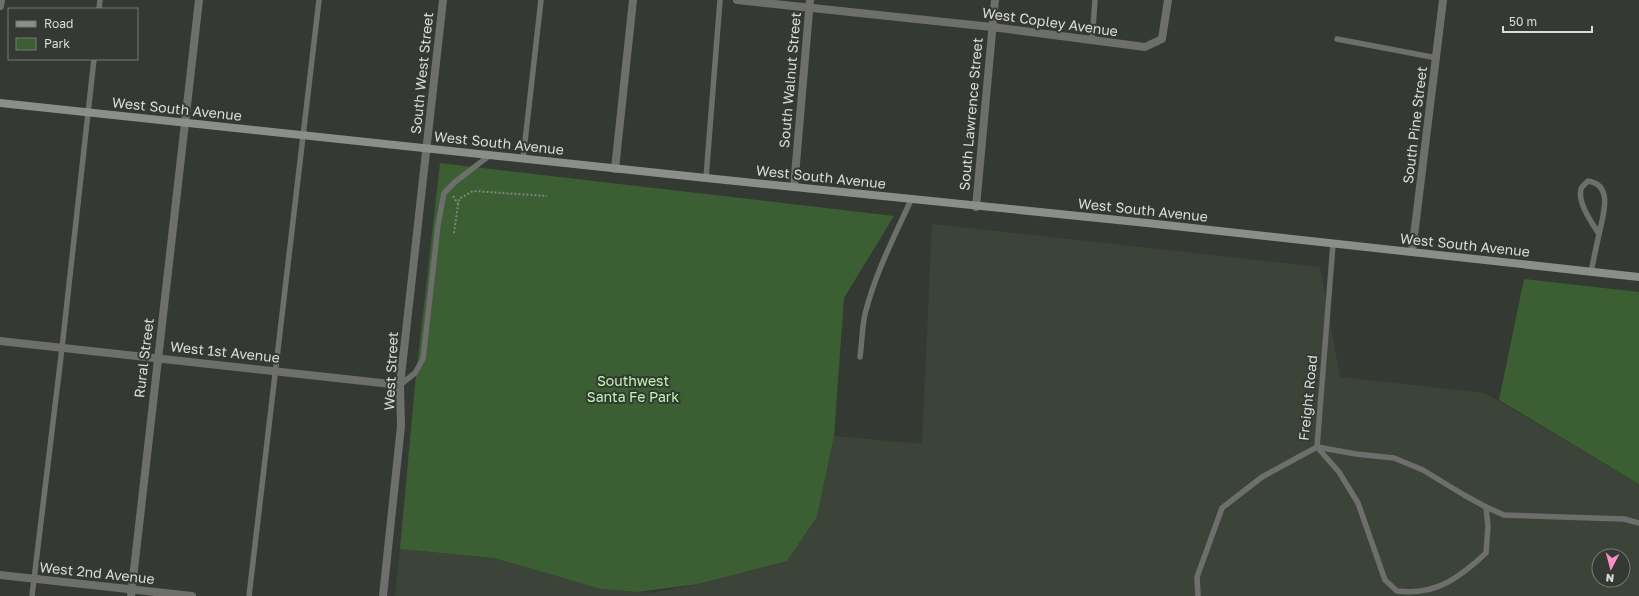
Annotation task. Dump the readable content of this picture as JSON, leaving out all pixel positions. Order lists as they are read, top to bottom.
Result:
{
  "streets": {
    "main road": ["West South Avenue"],
    "street": [
      "West Copley Avenue",
      "South West Street",
      "South Walnut Street",
      "South Lawrence Street",
      "South Pine Street",
      "West 1st Avenue",
      "Rural Street",
      "West Street",
      "West 2nd Avenue"
    ],
    "lane": ["Freight Road"]
  },
  "crossings": [
    ["West Copley Avenue", "South Walnut Street"],
    ["West Copley Avenue", "South Lawrence Street"],
    ["South West Street", "West South Avenue"],
    ["South West Street", "West Street"],
    ["South Walnut Street", "West South Avenue"],
    ["West South Avenue", "South Lawrence Street"],
    ["West South Avenue", "South Pine Street"],
    ["West South Avenue", "Rural Street"],
    ["West South Avenue", "West Street"],
    ["West South Avenue", "Freight Road"],
    ["West 1st Avenue", "Rural Street"],
    ["West 1st Avenue", "West Street"],
    ["Rural Street", "West 2nd Avenue"]
  ],
  "parks": ["Southwest Santa Fe Park"],
  "legend": ["Road", "Park"],
  "scale_bar": "50 m",
  "north": "bottom"
}
